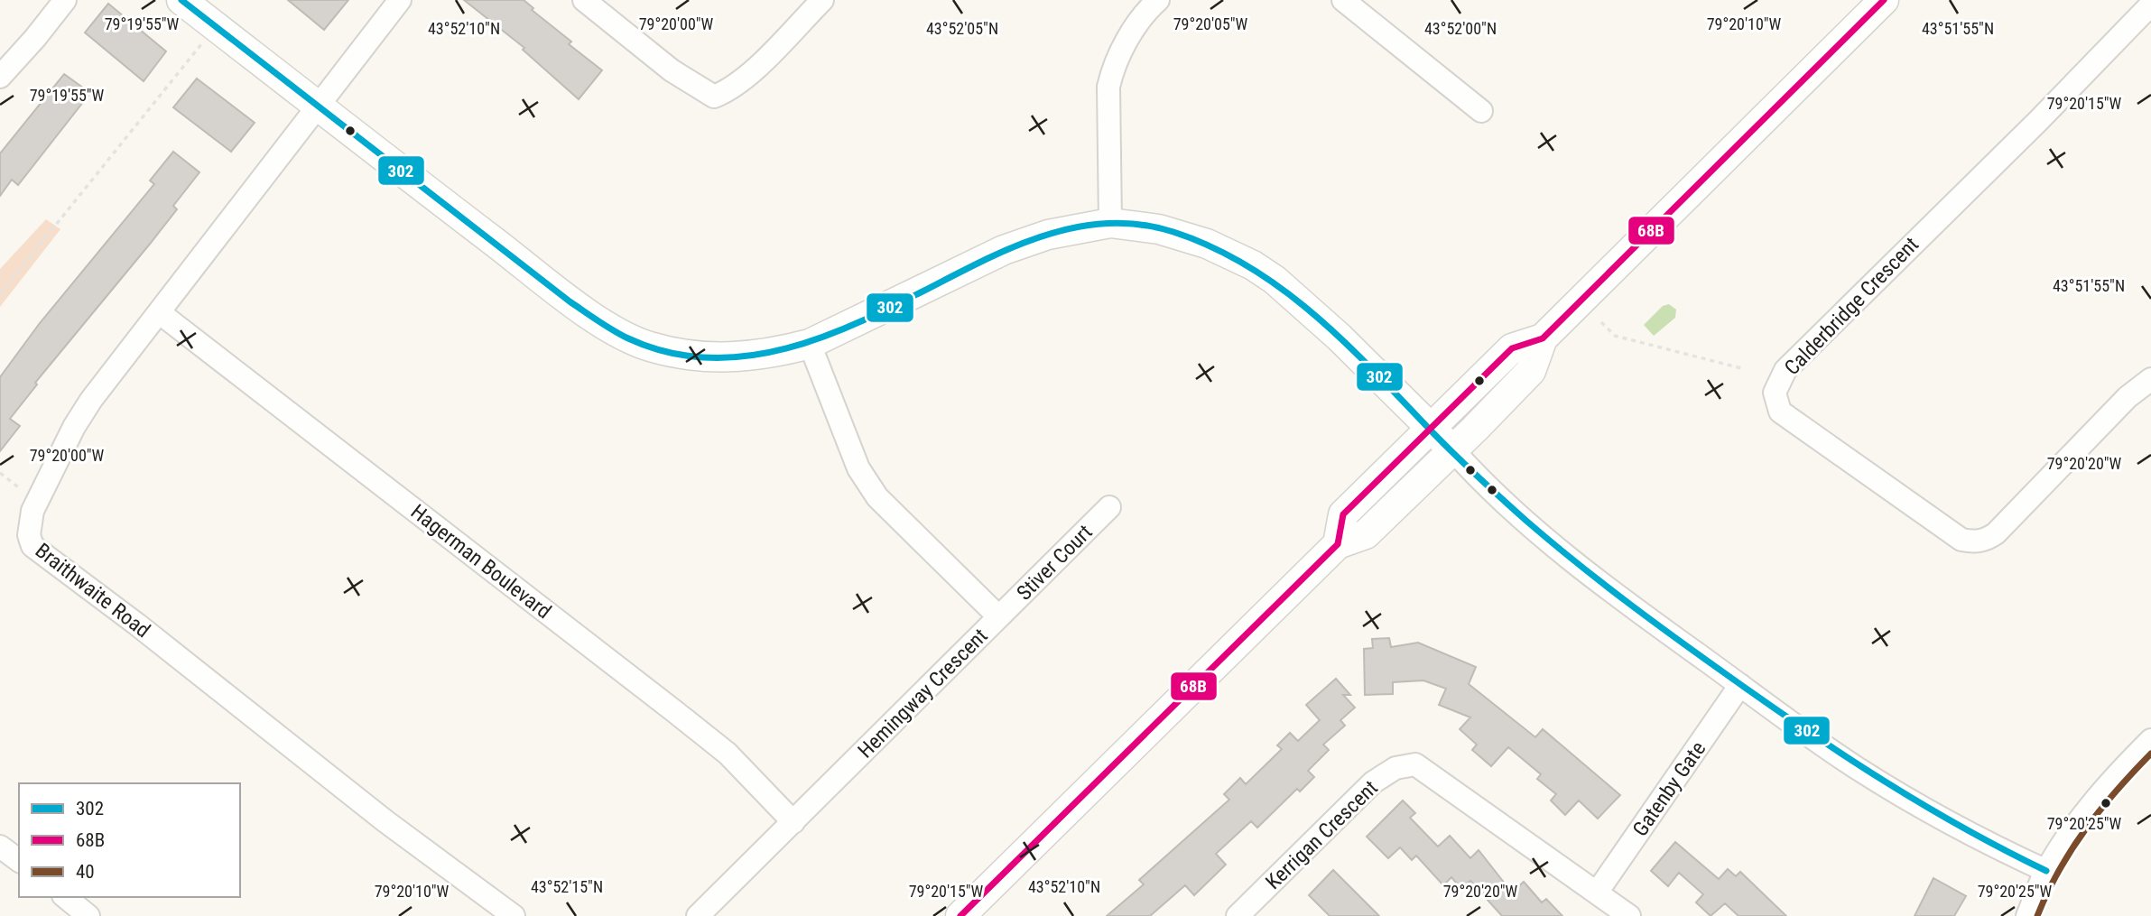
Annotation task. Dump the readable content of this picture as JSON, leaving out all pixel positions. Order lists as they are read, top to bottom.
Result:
{
  "streets": {
    "street": [
      "Calderbridge Crescent",
      "Hagerman Boulevard",
      "Stiver Court",
      "Braithwaite Road",
      "Hemingway Crescent",
      "Gatenby Gate",
      "Kerrigan Crescent"
    ]
  },
  "crossings": [
    ["Hagerman Boulevard", "Braithwaite Road"],
    ["Hagerman Boulevard", "Hemingway Crescent"],
    ["Stiver Court", "Hemingway Crescent"],
    ["Gatenby Gate", "Kerrigan Crescent"]
  ],
  "lines": ["transit line 302", "transit line 68B", "transit line 40"],
  "legend": ["302", "68B", "40"],
  "coordinates": [
    "79°19'55\"W",
    "79°20'00\"W",
    "79°20'05\"W",
    "79°20'10\"W",
    "43°51'55\"N",
    "43°52'10\"N",
    "43°52'05\"N",
    "43°52'00\"N",
    "79°20'15\"W",
    "79°20'20\"W",
    "79°20'25\"W",
    "43°52'15\"N"
  ]
}
